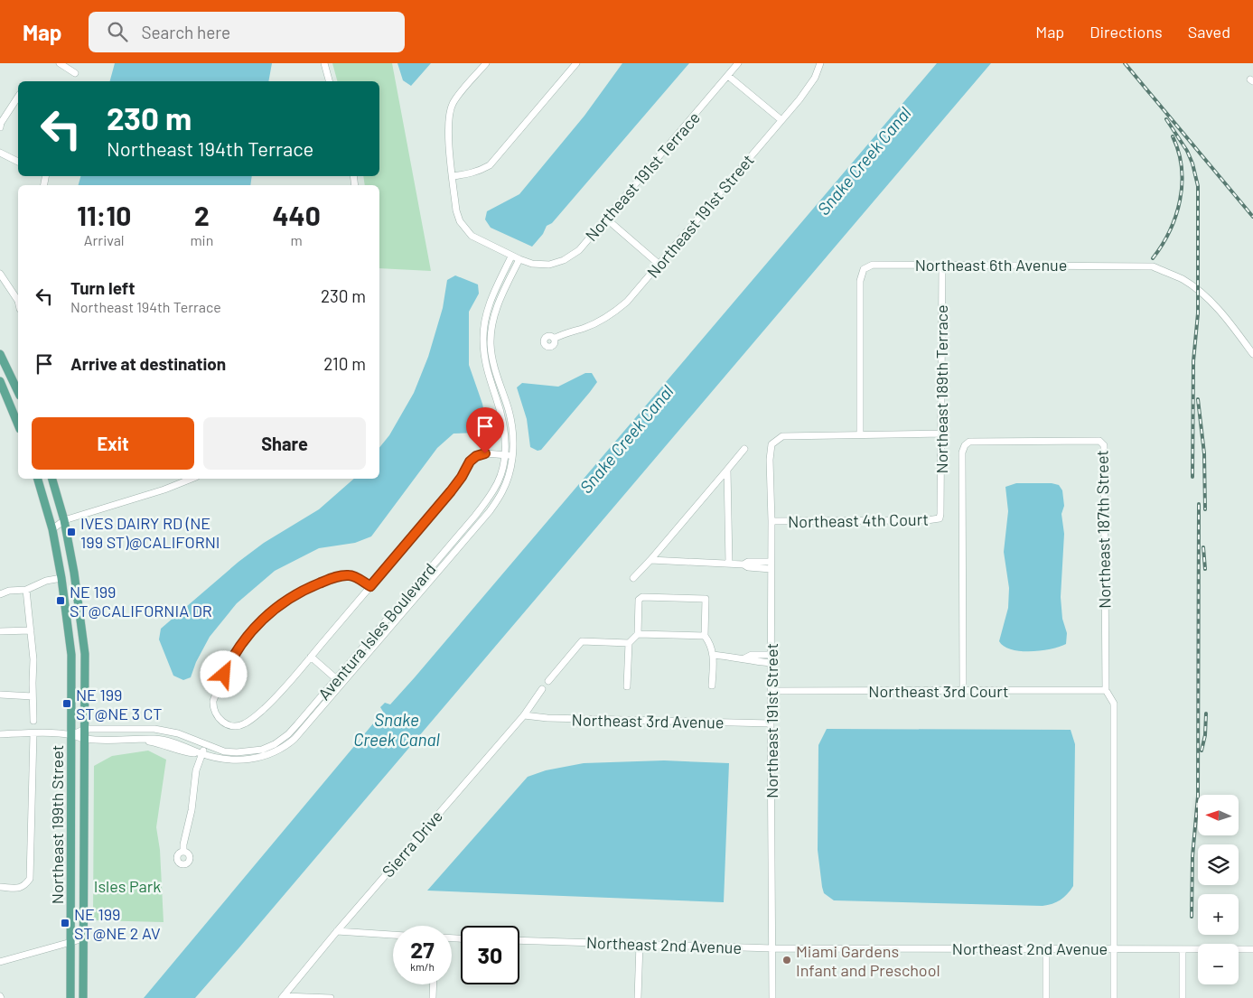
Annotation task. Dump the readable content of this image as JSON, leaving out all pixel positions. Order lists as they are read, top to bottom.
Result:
{
  "streets": {
    "main road": ["Northeast 199th Street"],
    "street": [
      "Northeast 191st Terrace",
      "Northeast 191st Street",
      "Northeast 6th Avenue",
      "Northeast 189th Terrace",
      "Northeast 4th Court",
      "Northeast 187th Street",
      "Aventura Isles Boulevard",
      "Northeast 3rd Court",
      "Northeast 3rd Avenue",
      "Sierra Drive",
      "Northeast 2nd Avenue"
    ]
  },
  "crossings": [
    ["Northeast 191st Terrace", "Aventura Isles Boulevard"],
    ["Northeast 191st Street", "Northeast 6th Avenue"],
    ["Northeast 191st Street", "Northeast 4th Court"],
    ["Northeast 191st Street", "Northeast 3rd Court"],
    ["Northeast 191st Street", "Northeast 3rd Avenue"],
    ["Northeast 191st Street", "Northeast 2nd Avenue"],
    ["Northeast 6th Avenue", "Northeast 189th Terrace"],
    ["Northeast 189th Terrace", "Northeast 4th Court"],
    ["Northeast 187th Street", "Northeast 3rd Court"],
    ["Northeast 187th Street", "Northeast 2nd Avenue"],
    ["Aventura Isles Boulevard", "Northeast 199th Street"],
    ["Northeast 3rd Avenue", "Sierra Drive"]
  ],
  "water": ["Snake Creek Canal"],
  "parks": ["Isles Park"],
  "places": {
    "transit": [
      "IVES DAIRY RD (NE 199 ST)@CALIFORNI",
      "NE 199 ST@CALIFORNIA DR",
      "NE 199 ST@NE 3 CT",
      "NE 199 ST@NE 2 AV"
    ],
    "other": ["Miami Gardens Infant and Preschool"]
  },
  "north": "left",
  "page": {
    "header": "Map",
    "search": "Search here",
    "nav": ["Map", "Directions", "Saved"],
    "turn": ["230 m", "Northeast 194th Terrace"],
    "eta": [
      "11:10",
      "Arrival",
      "2",
      "min",
      "440",
      "m"
    ],
    "list": [
      {
        "name": "Turn left",
        "note": "Northeast 194th Terrace",
        "value": "230 m"
      },
      {
        "name": "Arrive at destination",
        "value": "210 m"
      }
    ],
    "buttons": ["Exit", "Share"],
    "map_buttons": ["+", "−"],
    "speed": "27 km/h",
    "limit": "30"
  }
}
